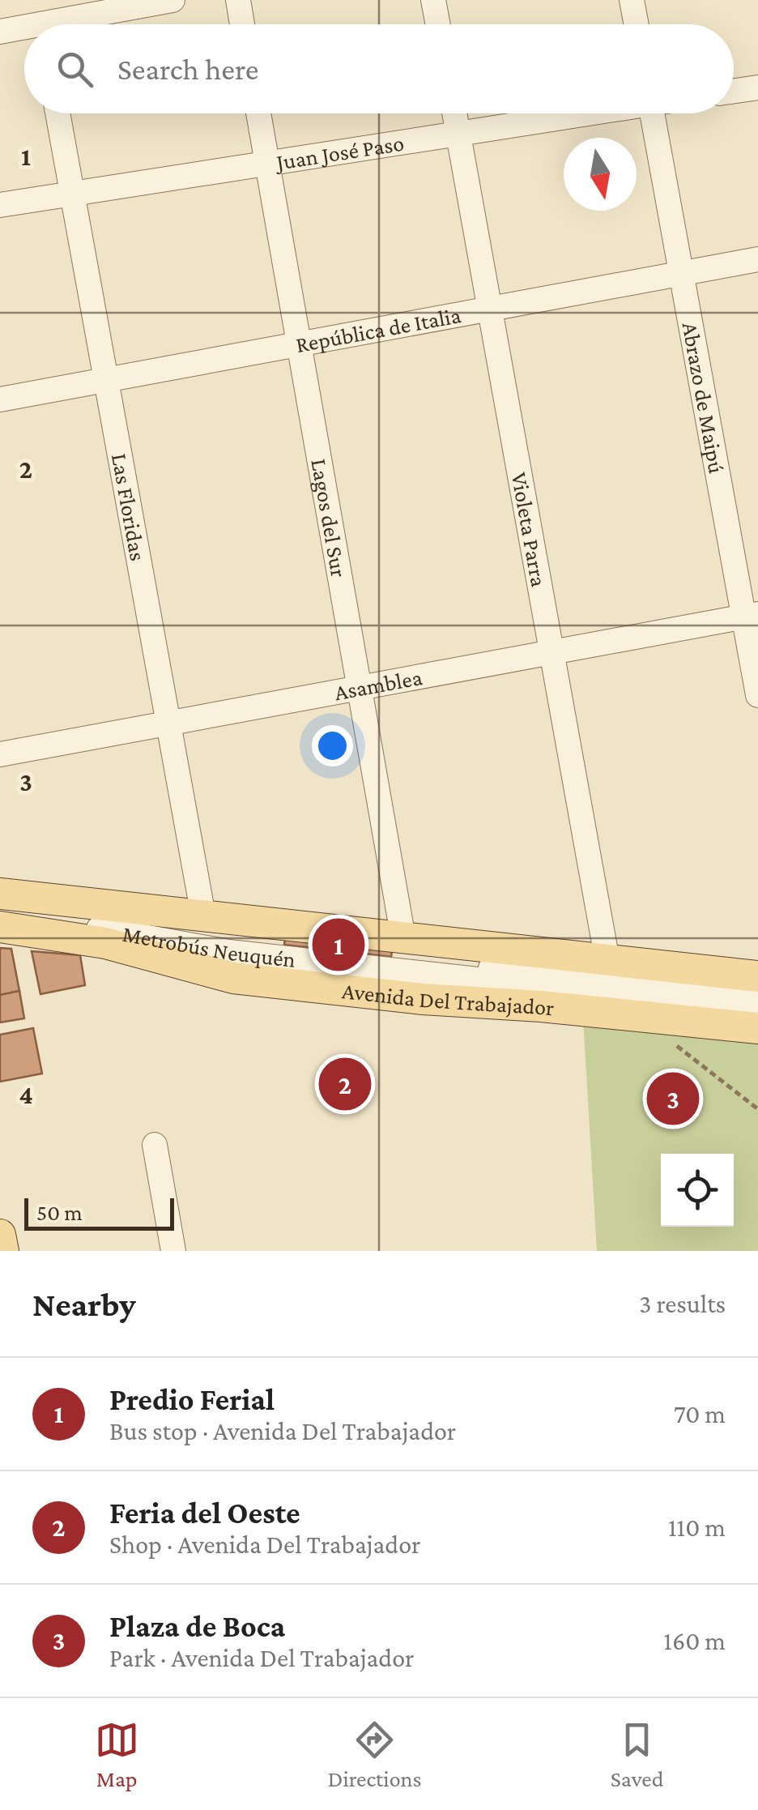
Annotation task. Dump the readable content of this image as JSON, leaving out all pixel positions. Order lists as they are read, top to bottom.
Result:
{
  "streets": {
    "main road": ["Avenida Del Trabajador"],
    "street": [
      "Juan José Paso",
      "República de Italia",
      "Abrazo de Maipú",
      "Las Floridas",
      "Lagos del Sur",
      "Violeta Parra",
      "Asamblea",
      "Metrobús Neuquén"
    ]
  },
  "crossings": [
    ["Juan José Paso", "Las Floridas"],
    ["Juan José Paso", "Lagos del Sur"],
    ["Juan José Paso", "Violeta Parra"],
    ["República de Italia", "Abrazo de Maipú"],
    ["República de Italia", "Las Floridas"],
    ["República de Italia", "Lagos del Sur"],
    ["República de Italia", "Violeta Parra"],
    ["Abrazo de Maipú", "Asamblea"],
    ["Las Floridas", "Asamblea"],
    ["Lagos del Sur", "Asamblea"],
    ["Violeta Parra", "Asamblea"]
  ],
  "scale_bar": "50 m",
  "north": "bottom",
  "page": {
    "search": "Search here",
    "pins": ["1", "2", "3"],
    "scale": "50 m",
    "heading": ["Nearby", "3 results"],
    "list": [
      {
        "mark": "1",
        "name": "Predio Ferial",
        "note": "Bus stop · Avenida Del Trabajador",
        "value": "70 m"
      },
      {
        "mark": "2",
        "name": "Feria del Oeste",
        "note": "Shop · Avenida Del Trabajador",
        "value": "110 m"
      },
      {
        "mark": "3",
        "name": "Plaza de Boca",
        "note": "Park · Avenida Del Trabajador",
        "value": "160 m"
      }
    ],
    "nav": ["Map", "Directions", "Saved"]
  },
  "grid": {
    "rows": [
      "1",
      "2",
      "3",
      "4"
    ]
  }
}
